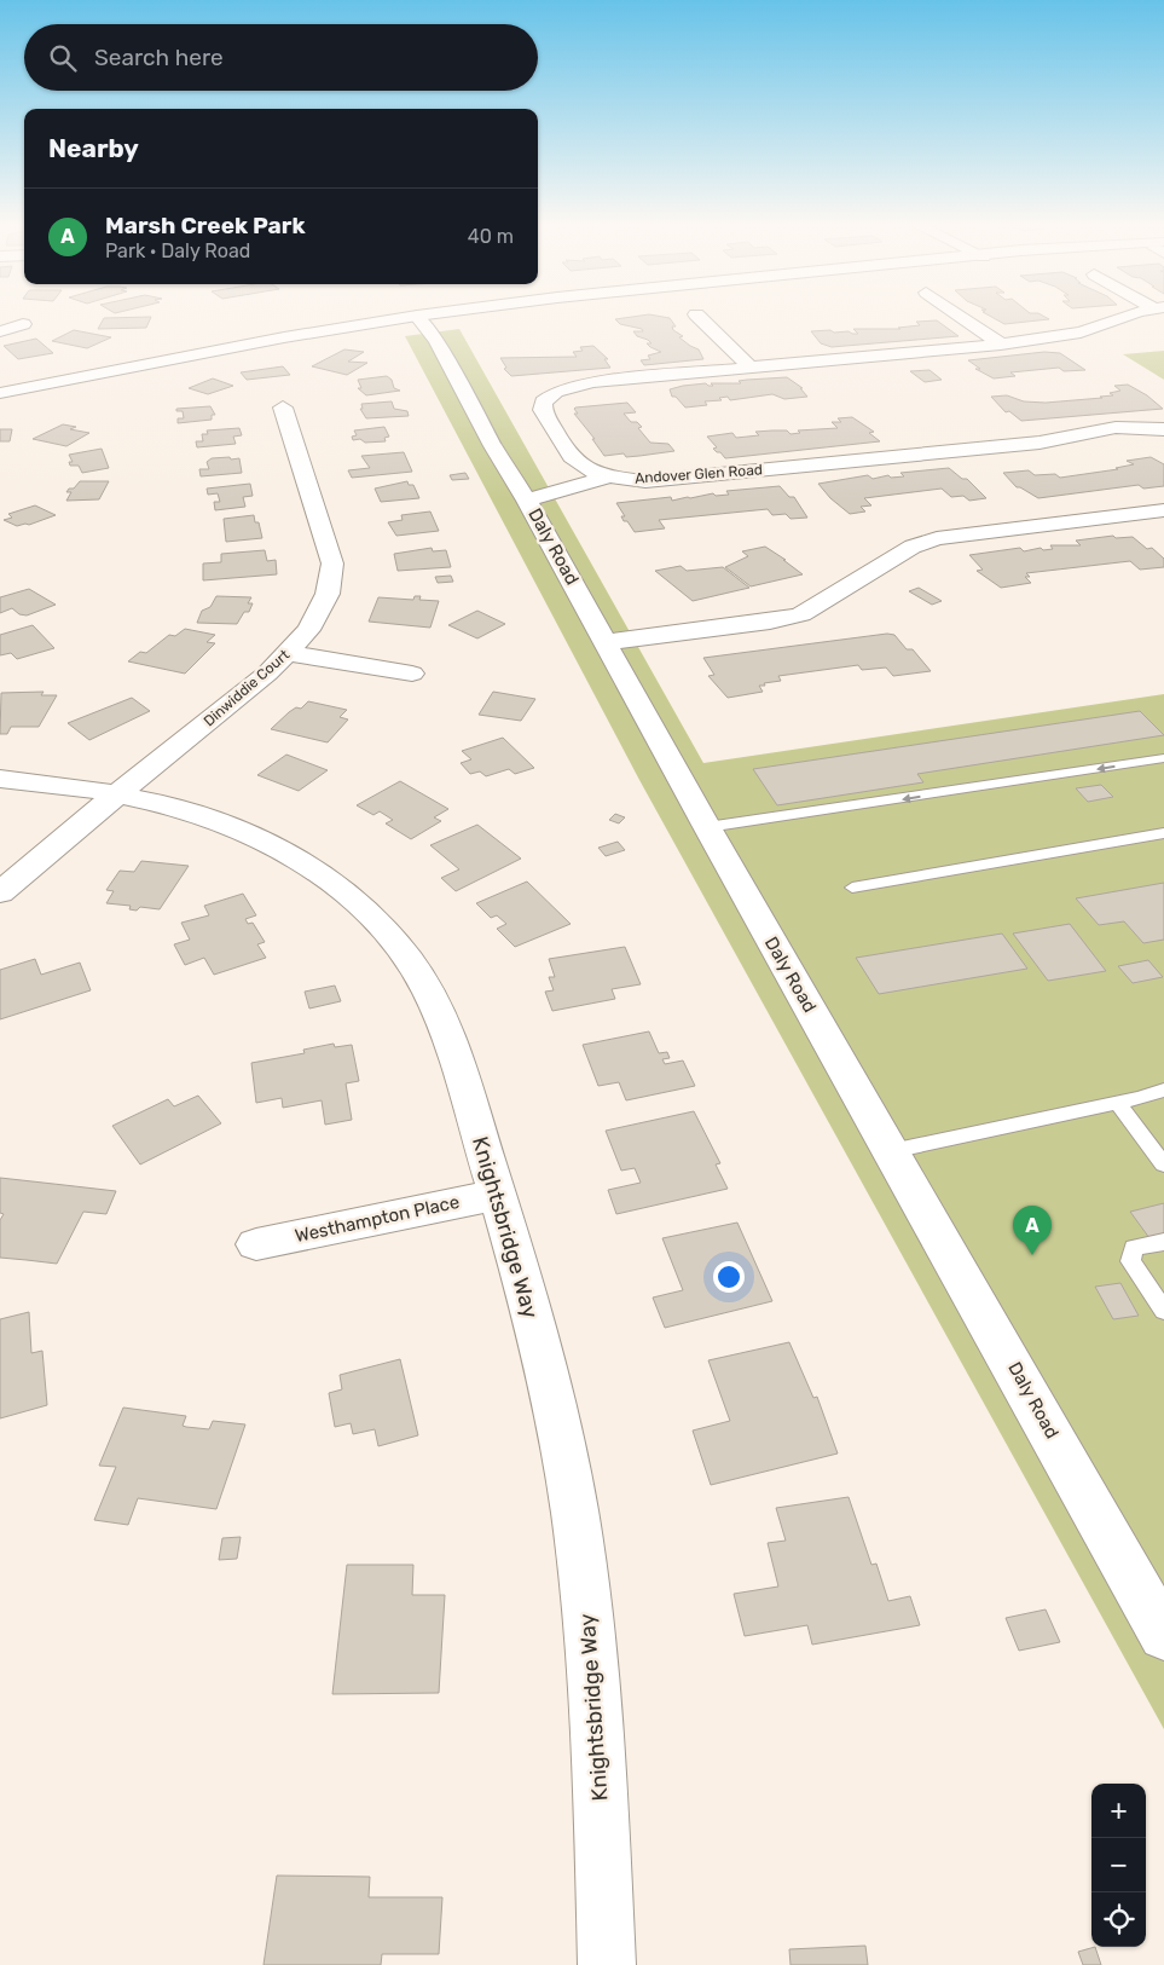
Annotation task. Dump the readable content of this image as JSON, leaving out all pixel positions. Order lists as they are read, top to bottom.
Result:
{
  "streets": {
    "street": [
      "Andover Glen Road",
      "Daly Road",
      "Dinwiddie Court",
      "Westhampton Place",
      "Knightsbridge Way"
    ]
  },
  "crossings": [
    ["Dinwiddie Court", "Knightsbridge Way"],
    ["Westhampton Place", "Knightsbridge Way"]
  ],
  "page": {
    "search": "Search here",
    "heading": "Nearby",
    "list": [
      {
        "mark": "A",
        "name": "Marsh Creek Park",
        "note": "Park · Daly Road",
        "value": "40 m"
      }
    ],
    "pins": "A",
    "map_buttons": ["+", "−"]
  }
}
